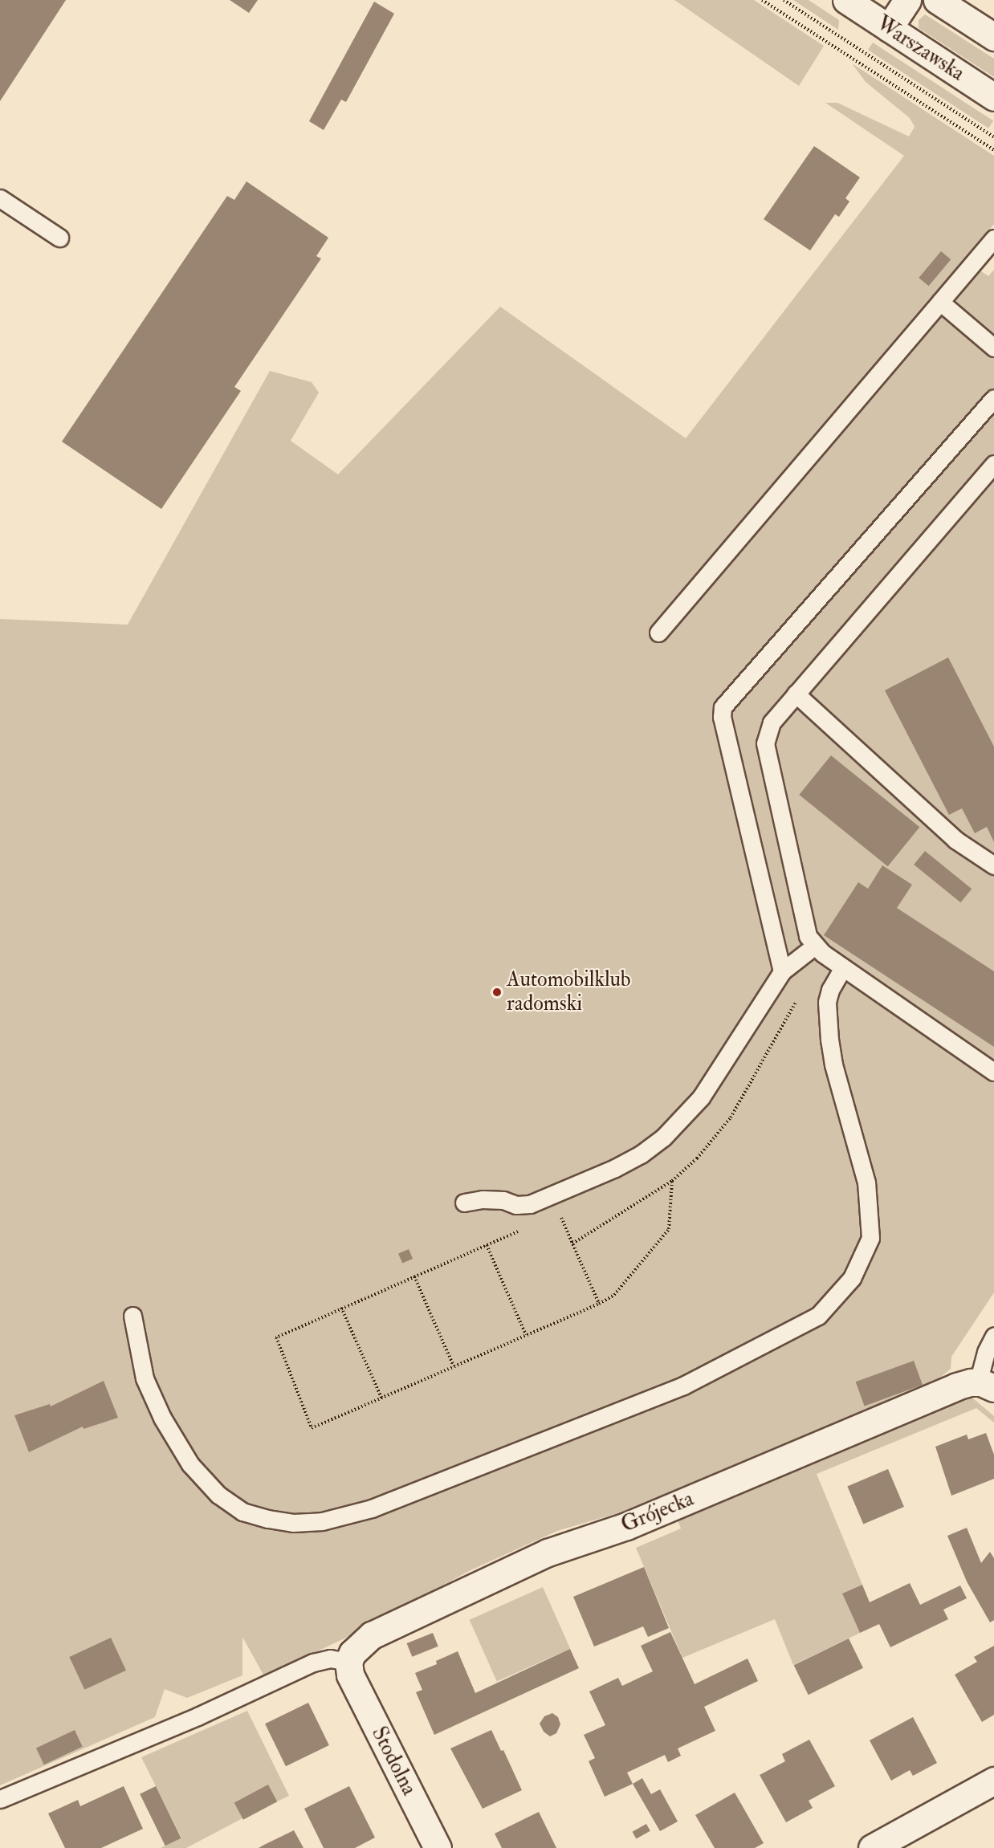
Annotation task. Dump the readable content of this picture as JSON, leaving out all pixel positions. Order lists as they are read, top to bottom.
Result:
{
  "streets": {
    "street": ["Warszawska", "Grójecka", "Stodolna"]
  },
  "crossings": [
    ["Grójecka", "Stodolna"]
  ],
  "places": ["Automobilklub radomski"]
}
